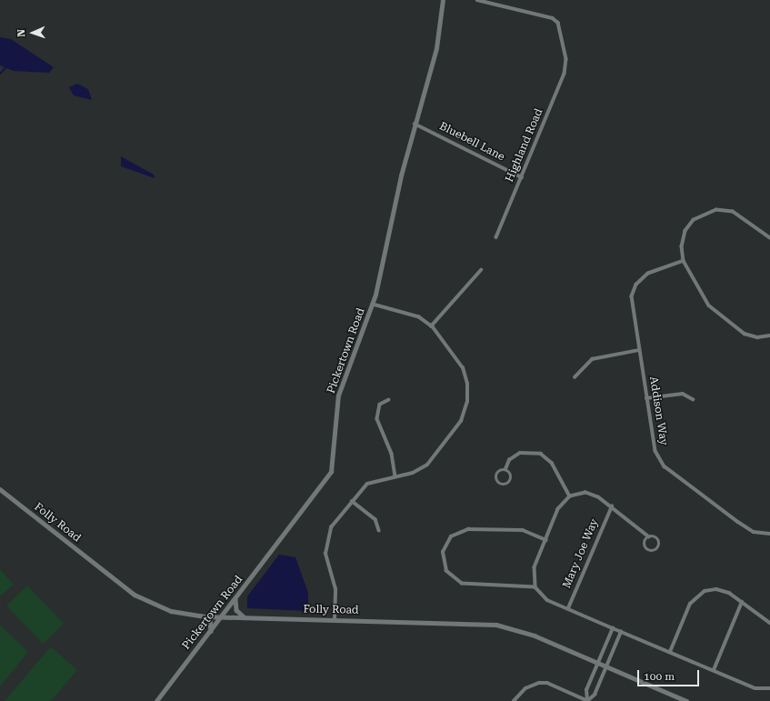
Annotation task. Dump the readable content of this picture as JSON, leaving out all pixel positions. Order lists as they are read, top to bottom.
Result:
{
  "streets": {
    "street": [
      "Bluebell Lane",
      "Highland Road",
      "Pickertown Road",
      "Addison Way",
      "Folly Road",
      "Mary Joe Way"
    ]
  },
  "crossings": [
    ["Bluebell Lane", "Highland Road"],
    ["Bluebell Lane", "Pickertown Road"],
    ["Pickertown Road", "Folly Road"]
  ],
  "scale_bar": "100 m",
  "north": "left"
}
